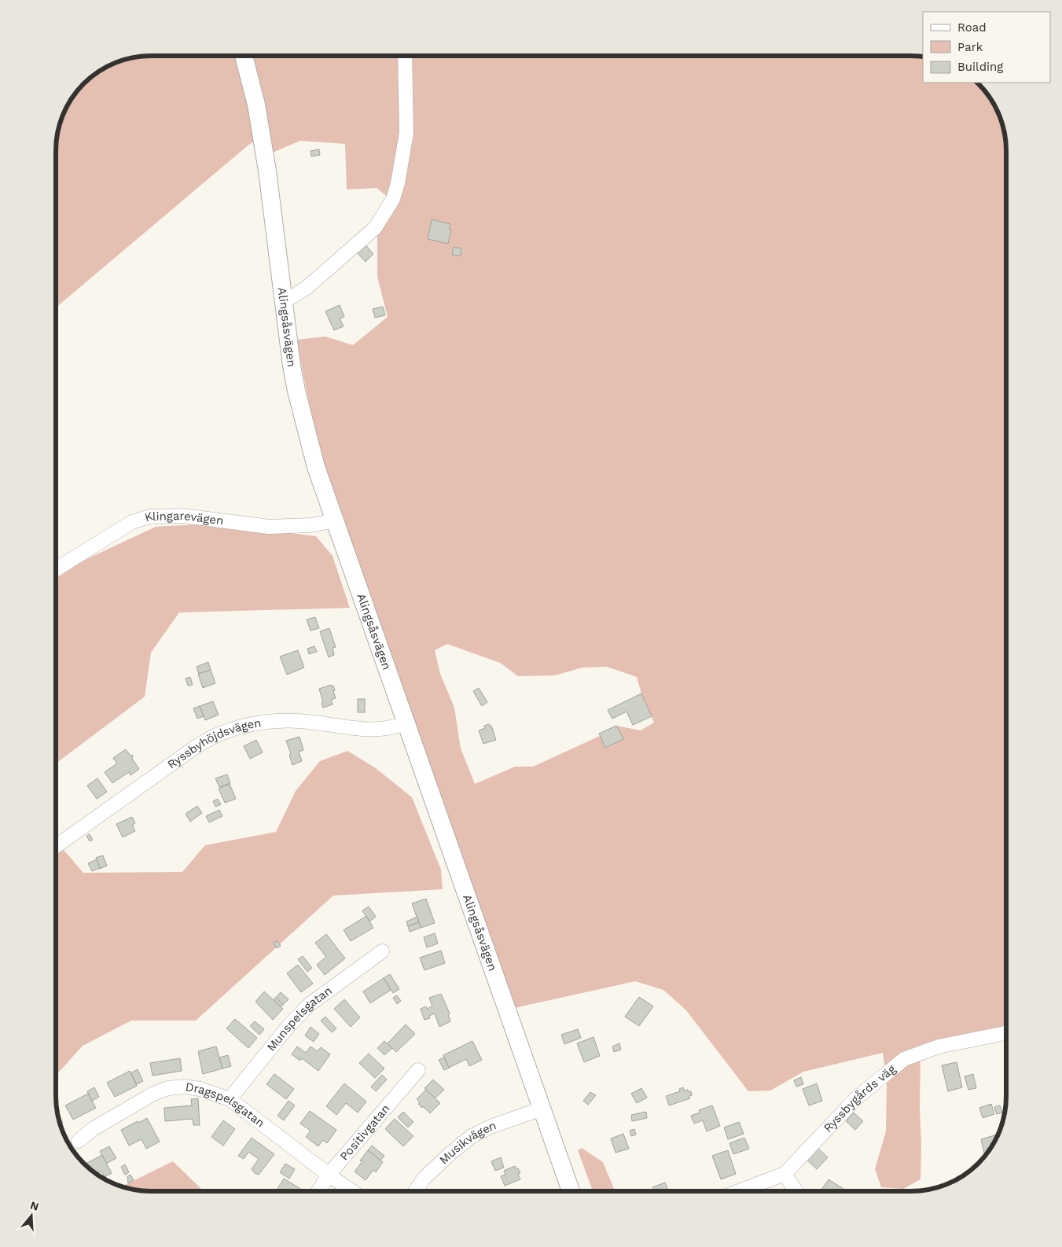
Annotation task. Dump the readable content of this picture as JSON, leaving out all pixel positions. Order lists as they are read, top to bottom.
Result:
{
  "streets": {
    "main road": ["Alingsåsvägen"],
    "street": [
      "Klingarevägen",
      "Ryssbyhöjdsvägen",
      "Munspelsgatan",
      "Ryssbygårds väg",
      "Dragspelsgatan",
      "Positivgatan",
      "Musikvägen"
    ]
  },
  "crossings": [
    ["Alingsåsvägen", "Klingarevägen"],
    ["Alingsåsvägen", "Ryssbyhöjdsvägen"],
    ["Alingsåsvägen", "Musikvägen"],
    ["Munspelsgatan", "Dragspelsgatan"],
    ["Dragspelsgatan", "Positivgatan"]
  ],
  "legend": ["Road", "Park", "Building"],
  "north": "top"
}
